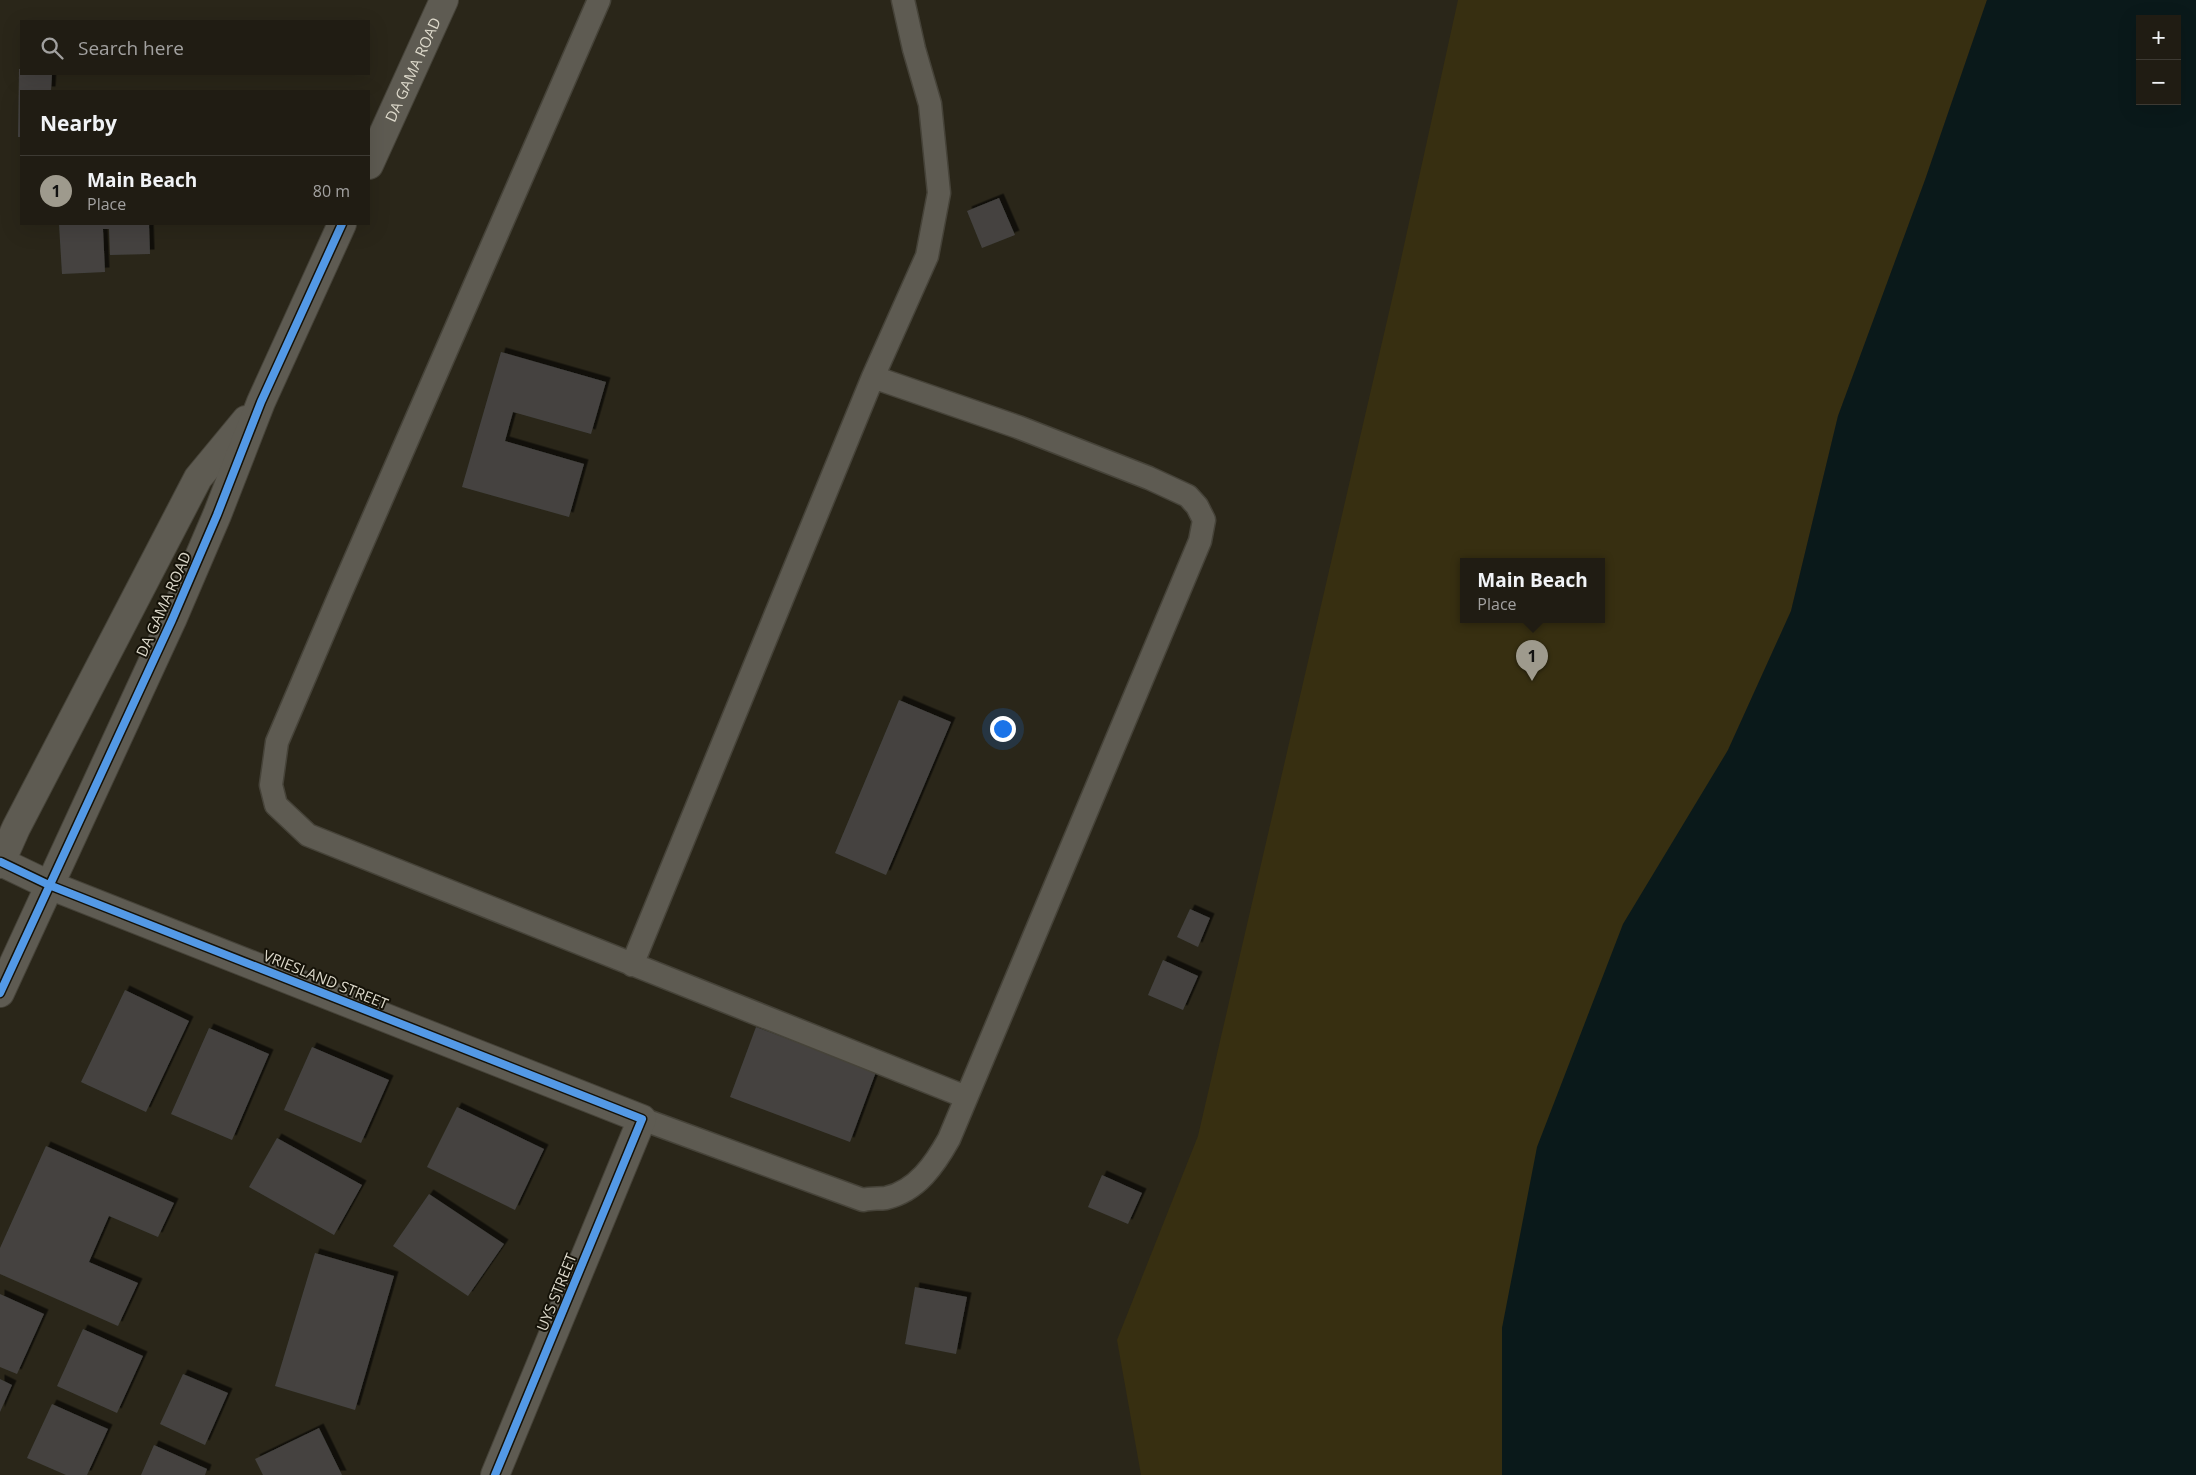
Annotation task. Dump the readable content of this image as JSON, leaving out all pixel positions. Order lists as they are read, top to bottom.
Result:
{
  "streets": {
    "street": ["DA GAMA ROAD", "VRIESLAND STREET", "UYS STREET"]
  },
  "crossings": [
    ["DA GAMA ROAD", "VRIESLAND STREET"],
    ["VRIESLAND STREET", "UYS STREET"]
  ],
  "page": {
    "map_buttons": ["+", "−"],
    "search": "Search here",
    "heading": "Nearby",
    "list": [
      {
        "mark": "1",
        "name": "Main Beach",
        "note": "Place",
        "value": "80 m"
      }
    ],
    "popup": ["Main Beach", "Place"],
    "pins": "1"
  }
}
